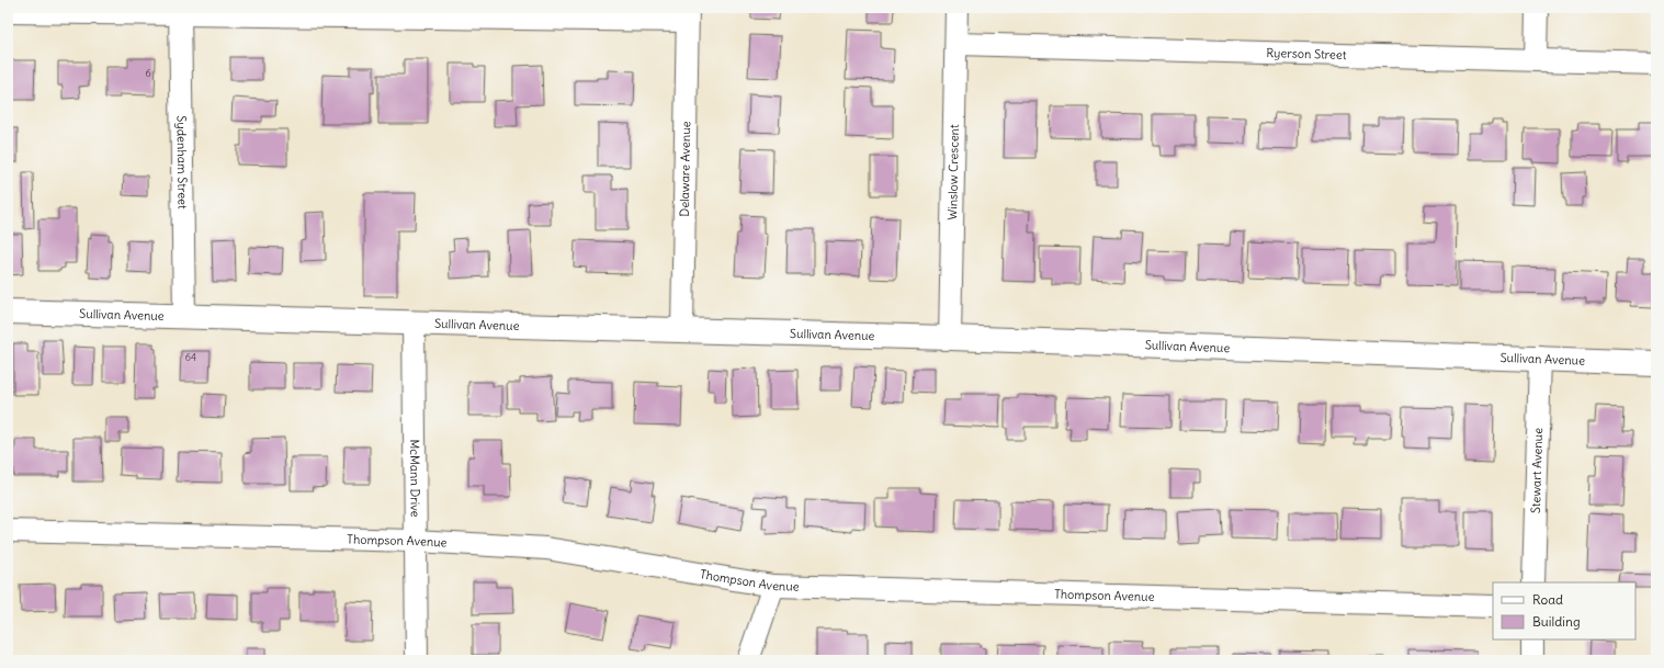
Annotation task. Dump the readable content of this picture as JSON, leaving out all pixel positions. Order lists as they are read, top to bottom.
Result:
{
  "streets": {
    "street": [
      "Ryerson Street",
      "Sydenham Street",
      "Delaware Avenue",
      "Winslow Crescent",
      "Sullivan Avenue",
      "Stewart Avenue",
      "McMann Drive",
      "Thompson Avenue"
    ]
  },
  "crossings": [
    ["Ryerson Street", "Winslow Crescent"],
    ["Sydenham Street", "Sullivan Avenue"],
    ["Delaware Avenue", "Sullivan Avenue"],
    ["Winslow Crescent", "Sullivan Avenue"],
    ["Sullivan Avenue", "Stewart Avenue"],
    ["Sullivan Avenue", "McMann Drive"],
    ["McMann Drive", "Thompson Avenue"]
  ],
  "house_numbers": ["6", "64"],
  "legend": ["Road", "Building"]
}
